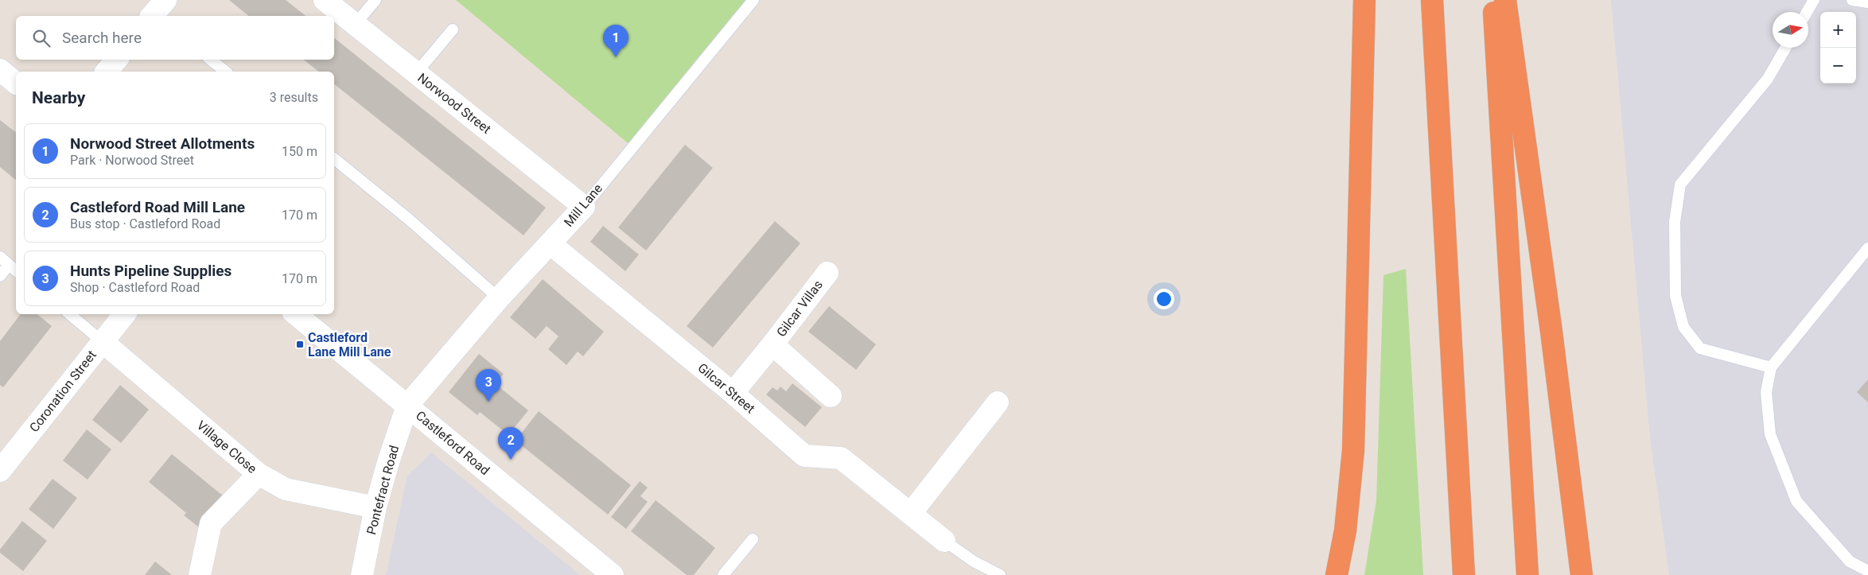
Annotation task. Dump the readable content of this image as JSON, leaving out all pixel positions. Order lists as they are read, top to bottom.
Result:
{
  "streets": {
    "street": [
      "Norwood Street",
      "Mill Lane",
      "Gilcar Villas",
      "Gilcar Street",
      "Coronation Street",
      "Castleford Road",
      "Village Close",
      "Pontefract Road"
    ]
  },
  "crossings": [
    ["Norwood Street", "Mill Lane"],
    ["Mill Lane", "Gilcar Street"],
    ["Mill Lane", "Castleford Road"],
    ["Mill Lane", "Pontefract Road"],
    ["Gilcar Villas", "Gilcar Street"],
    ["Coronation Street", "Village Close"],
    ["Castleford Road", "Pontefract Road"],
    ["Village Close", "Pontefract Road"]
  ],
  "places": {
    "transit": ["Castleford Lane Mill Lane"]
  },
  "north": "right",
  "page": {
    "map_buttons": ["+", "−"],
    "search": "Search here",
    "pins": ["1", "3", "2"],
    "heading": ["Nearby", "3 results"],
    "list": [
      {
        "mark": "1",
        "name": "Norwood Street Allotments",
        "note": "Park · Norwood Street",
        "value": "150 m"
      },
      {
        "mark": "2",
        "name": "Castleford Road Mill Lane",
        "note": "Bus stop · Castleford Road",
        "value": "170 m"
      },
      {
        "mark": "3",
        "name": "Hunts Pipeline Supplies",
        "note": "Shop · Castleford Road",
        "value": "170 m"
      }
    ]
  }
}
